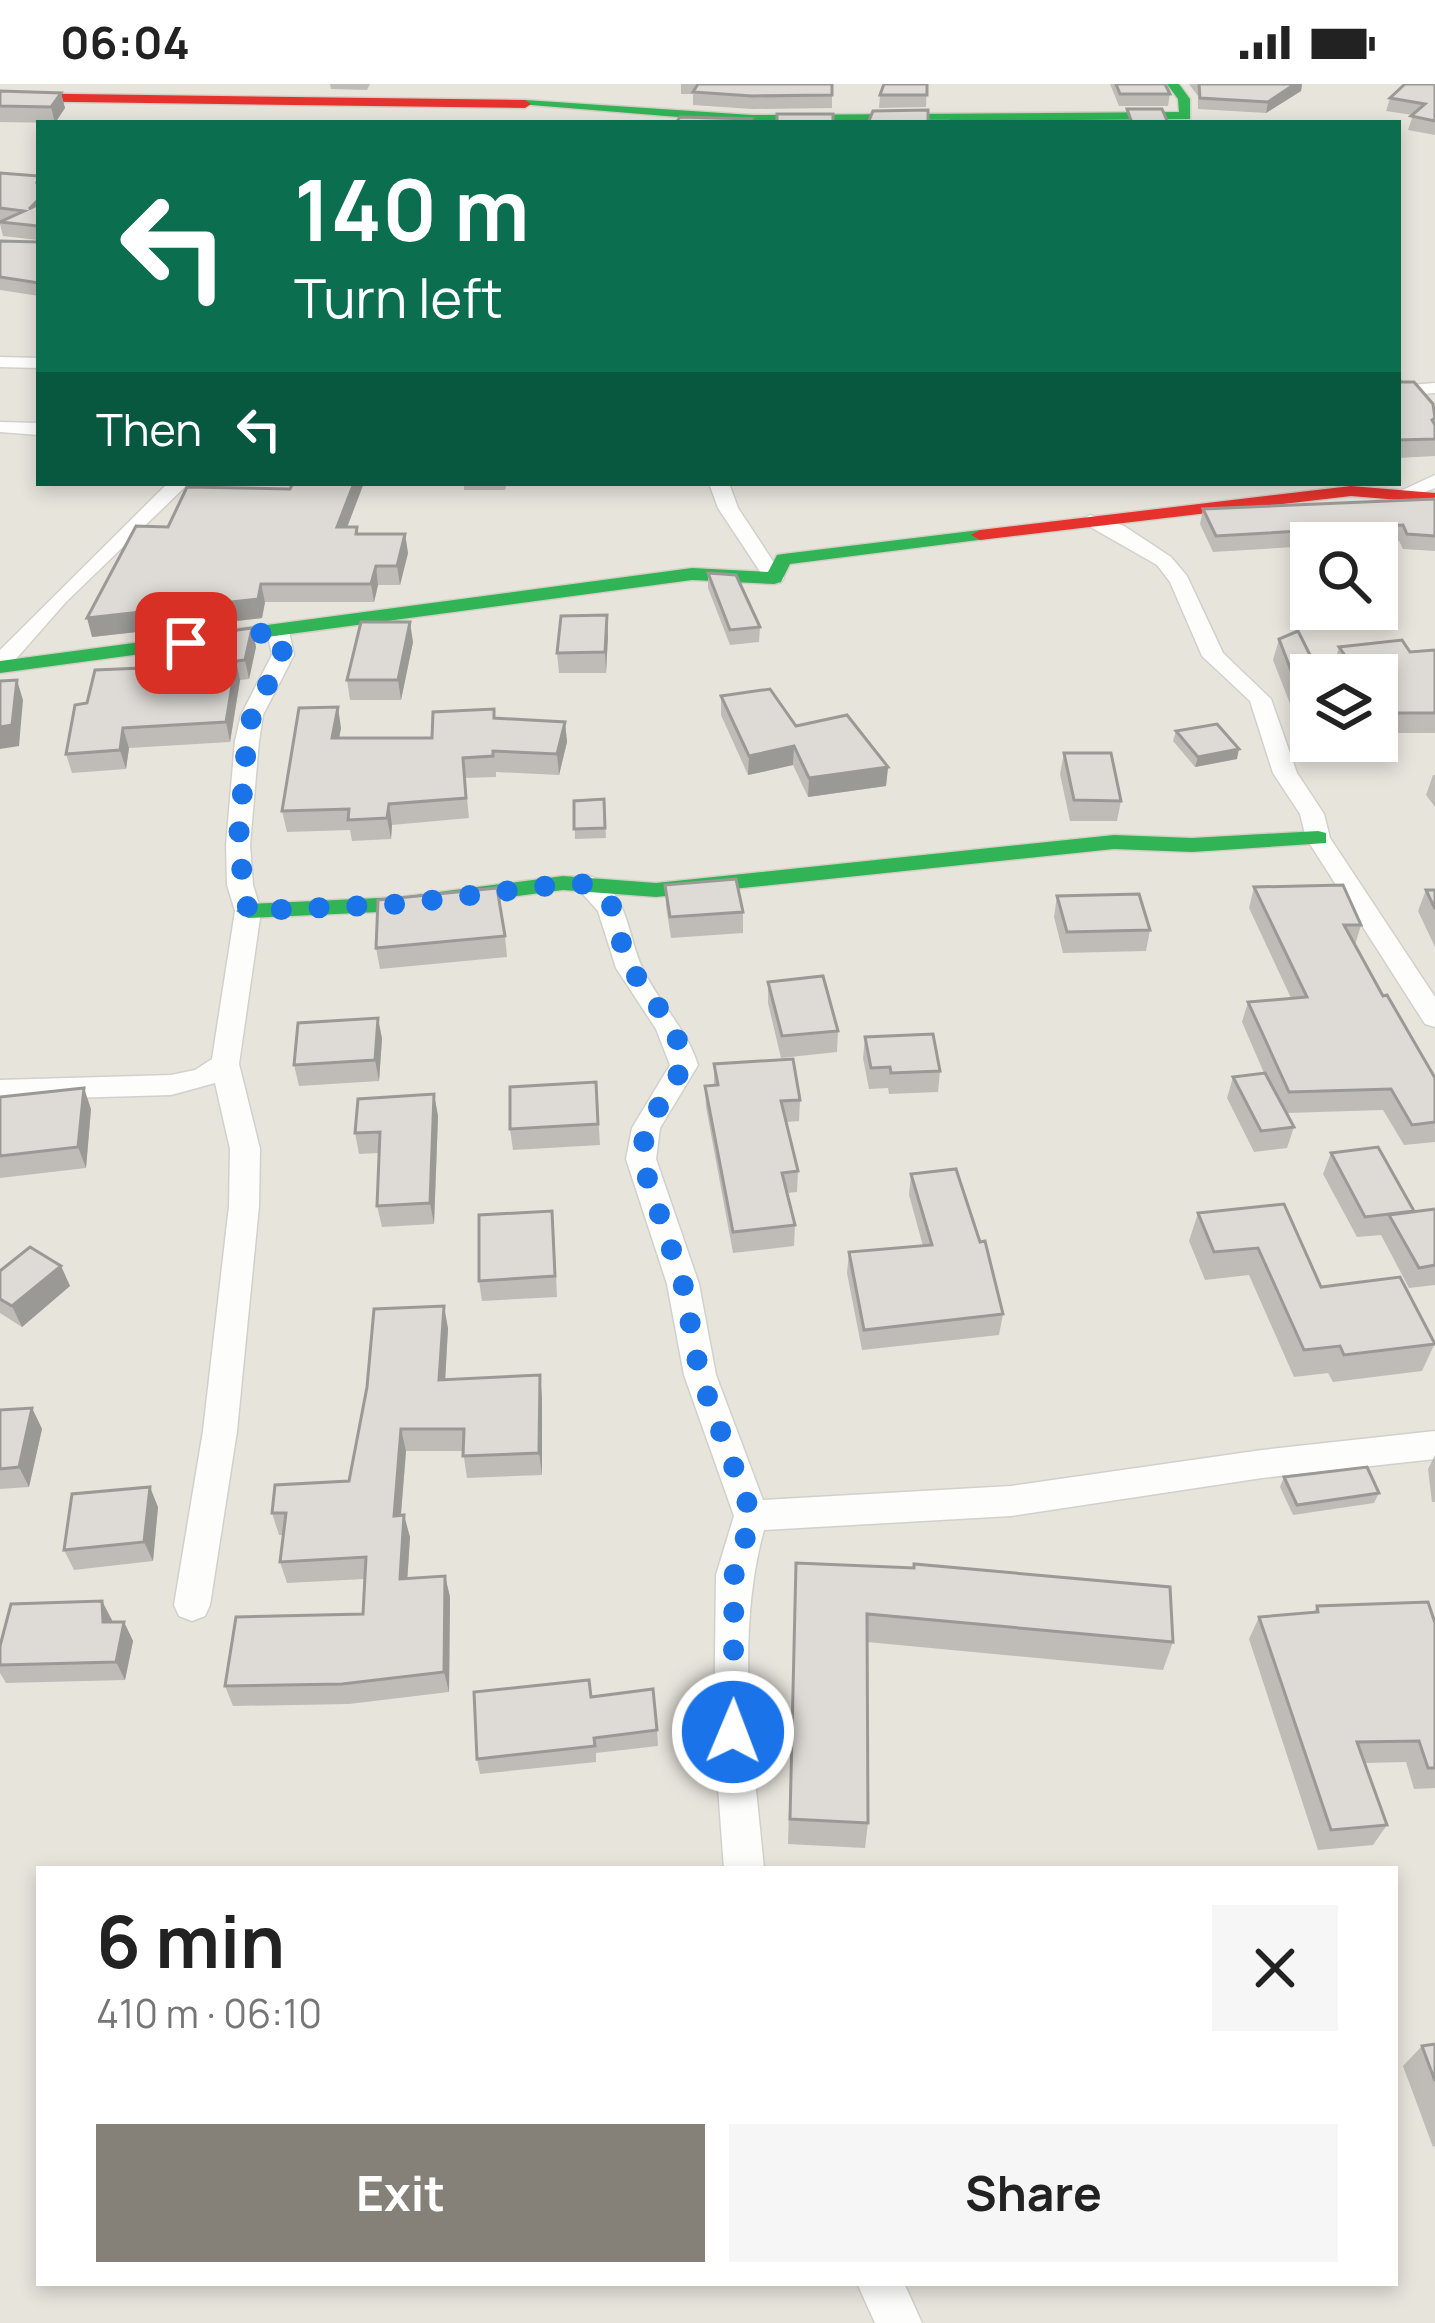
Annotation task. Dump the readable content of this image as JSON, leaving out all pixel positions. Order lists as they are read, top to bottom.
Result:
{
  "page": {
    "status": "06:04",
    "turn": ["140 m", "Turn left"],
    "then": "Then",
    "heading": ["6 min", "410 m · 06:10"],
    "buttons": ["Exit", "Share"]
  }
}
